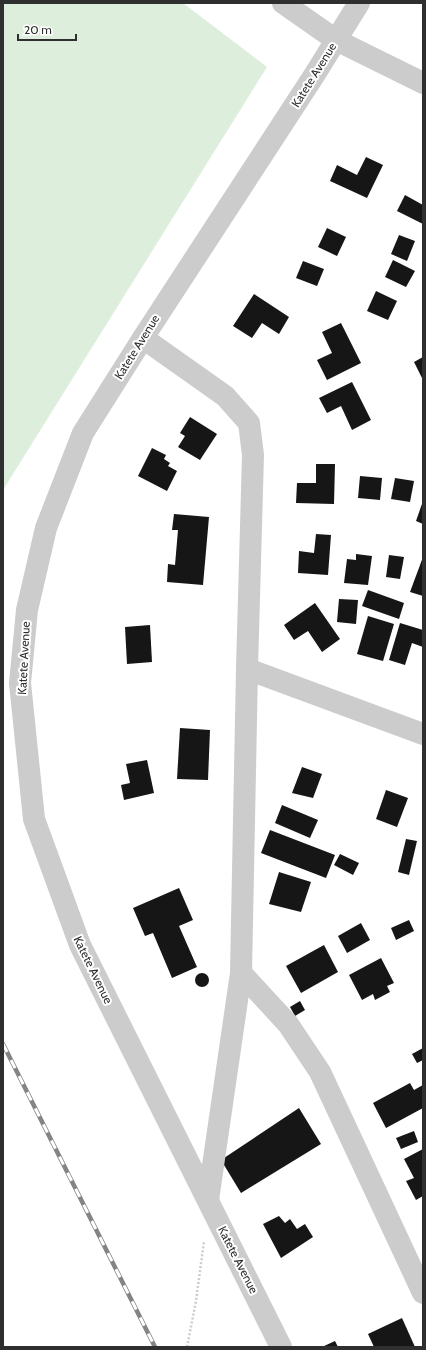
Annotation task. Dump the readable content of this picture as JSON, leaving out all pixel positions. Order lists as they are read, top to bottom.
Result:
{
  "streets": {
    "street": ["Katete Avenue"]
  },
  "scale_bar": "20 m"
}
